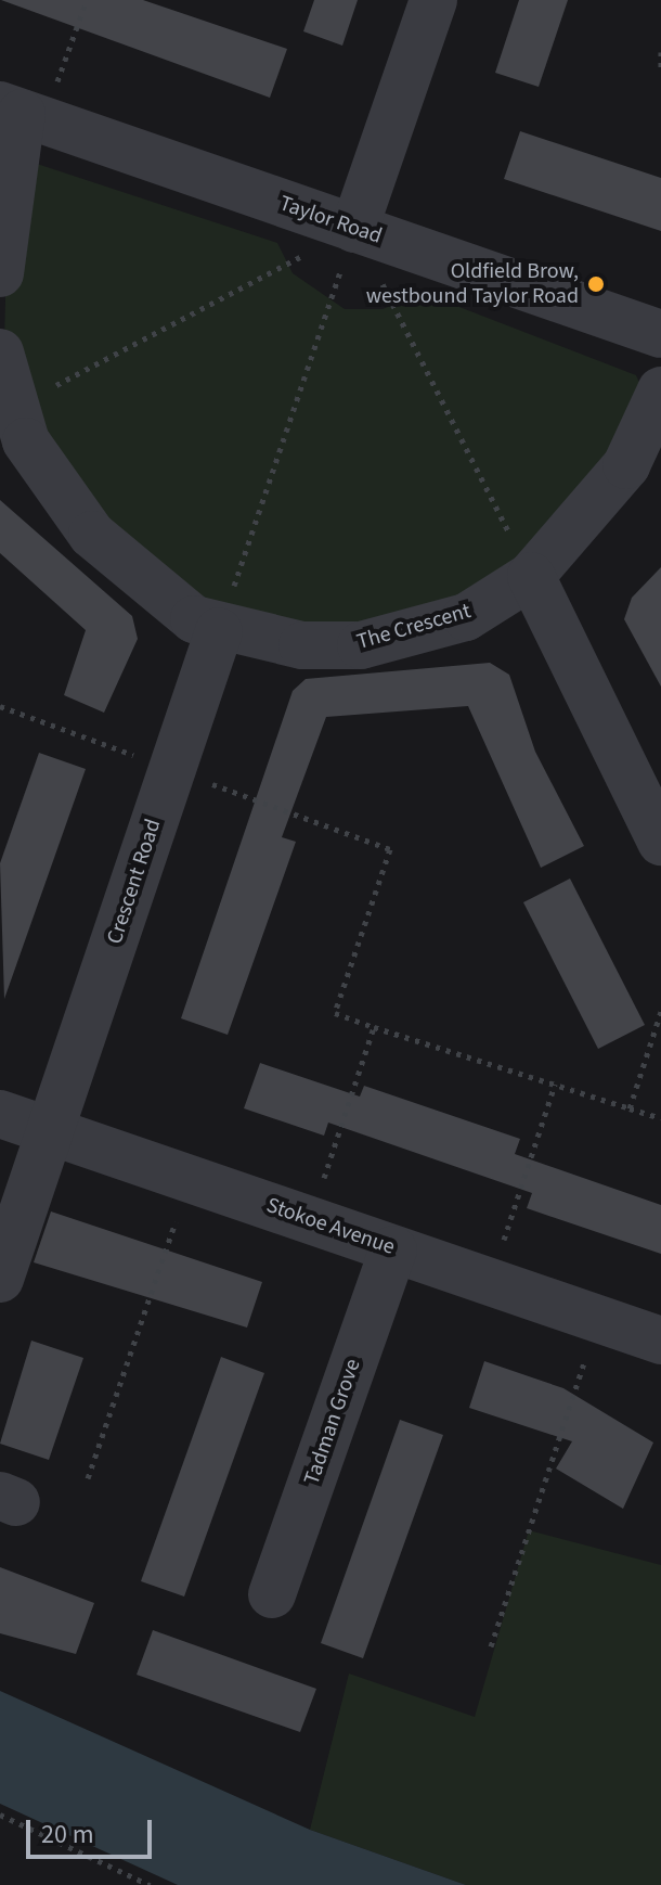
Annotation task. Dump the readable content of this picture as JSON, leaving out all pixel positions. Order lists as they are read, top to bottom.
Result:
{
  "streets": {
    "street": [
      "Taylor Road",
      "The Crescent",
      "Crescent Road",
      "Stokoe Avenue",
      "Tadman Grove"
    ]
  },
  "crossings": [
    ["The Crescent", "Crescent Road"],
    ["Crescent Road", "Stokoe Avenue"],
    ["Stokoe Avenue", "Tadman Grove"]
  ],
  "places": ["Oldfield Brow, westbound Taylor Road"],
  "scale_bar": "20 m"
}
